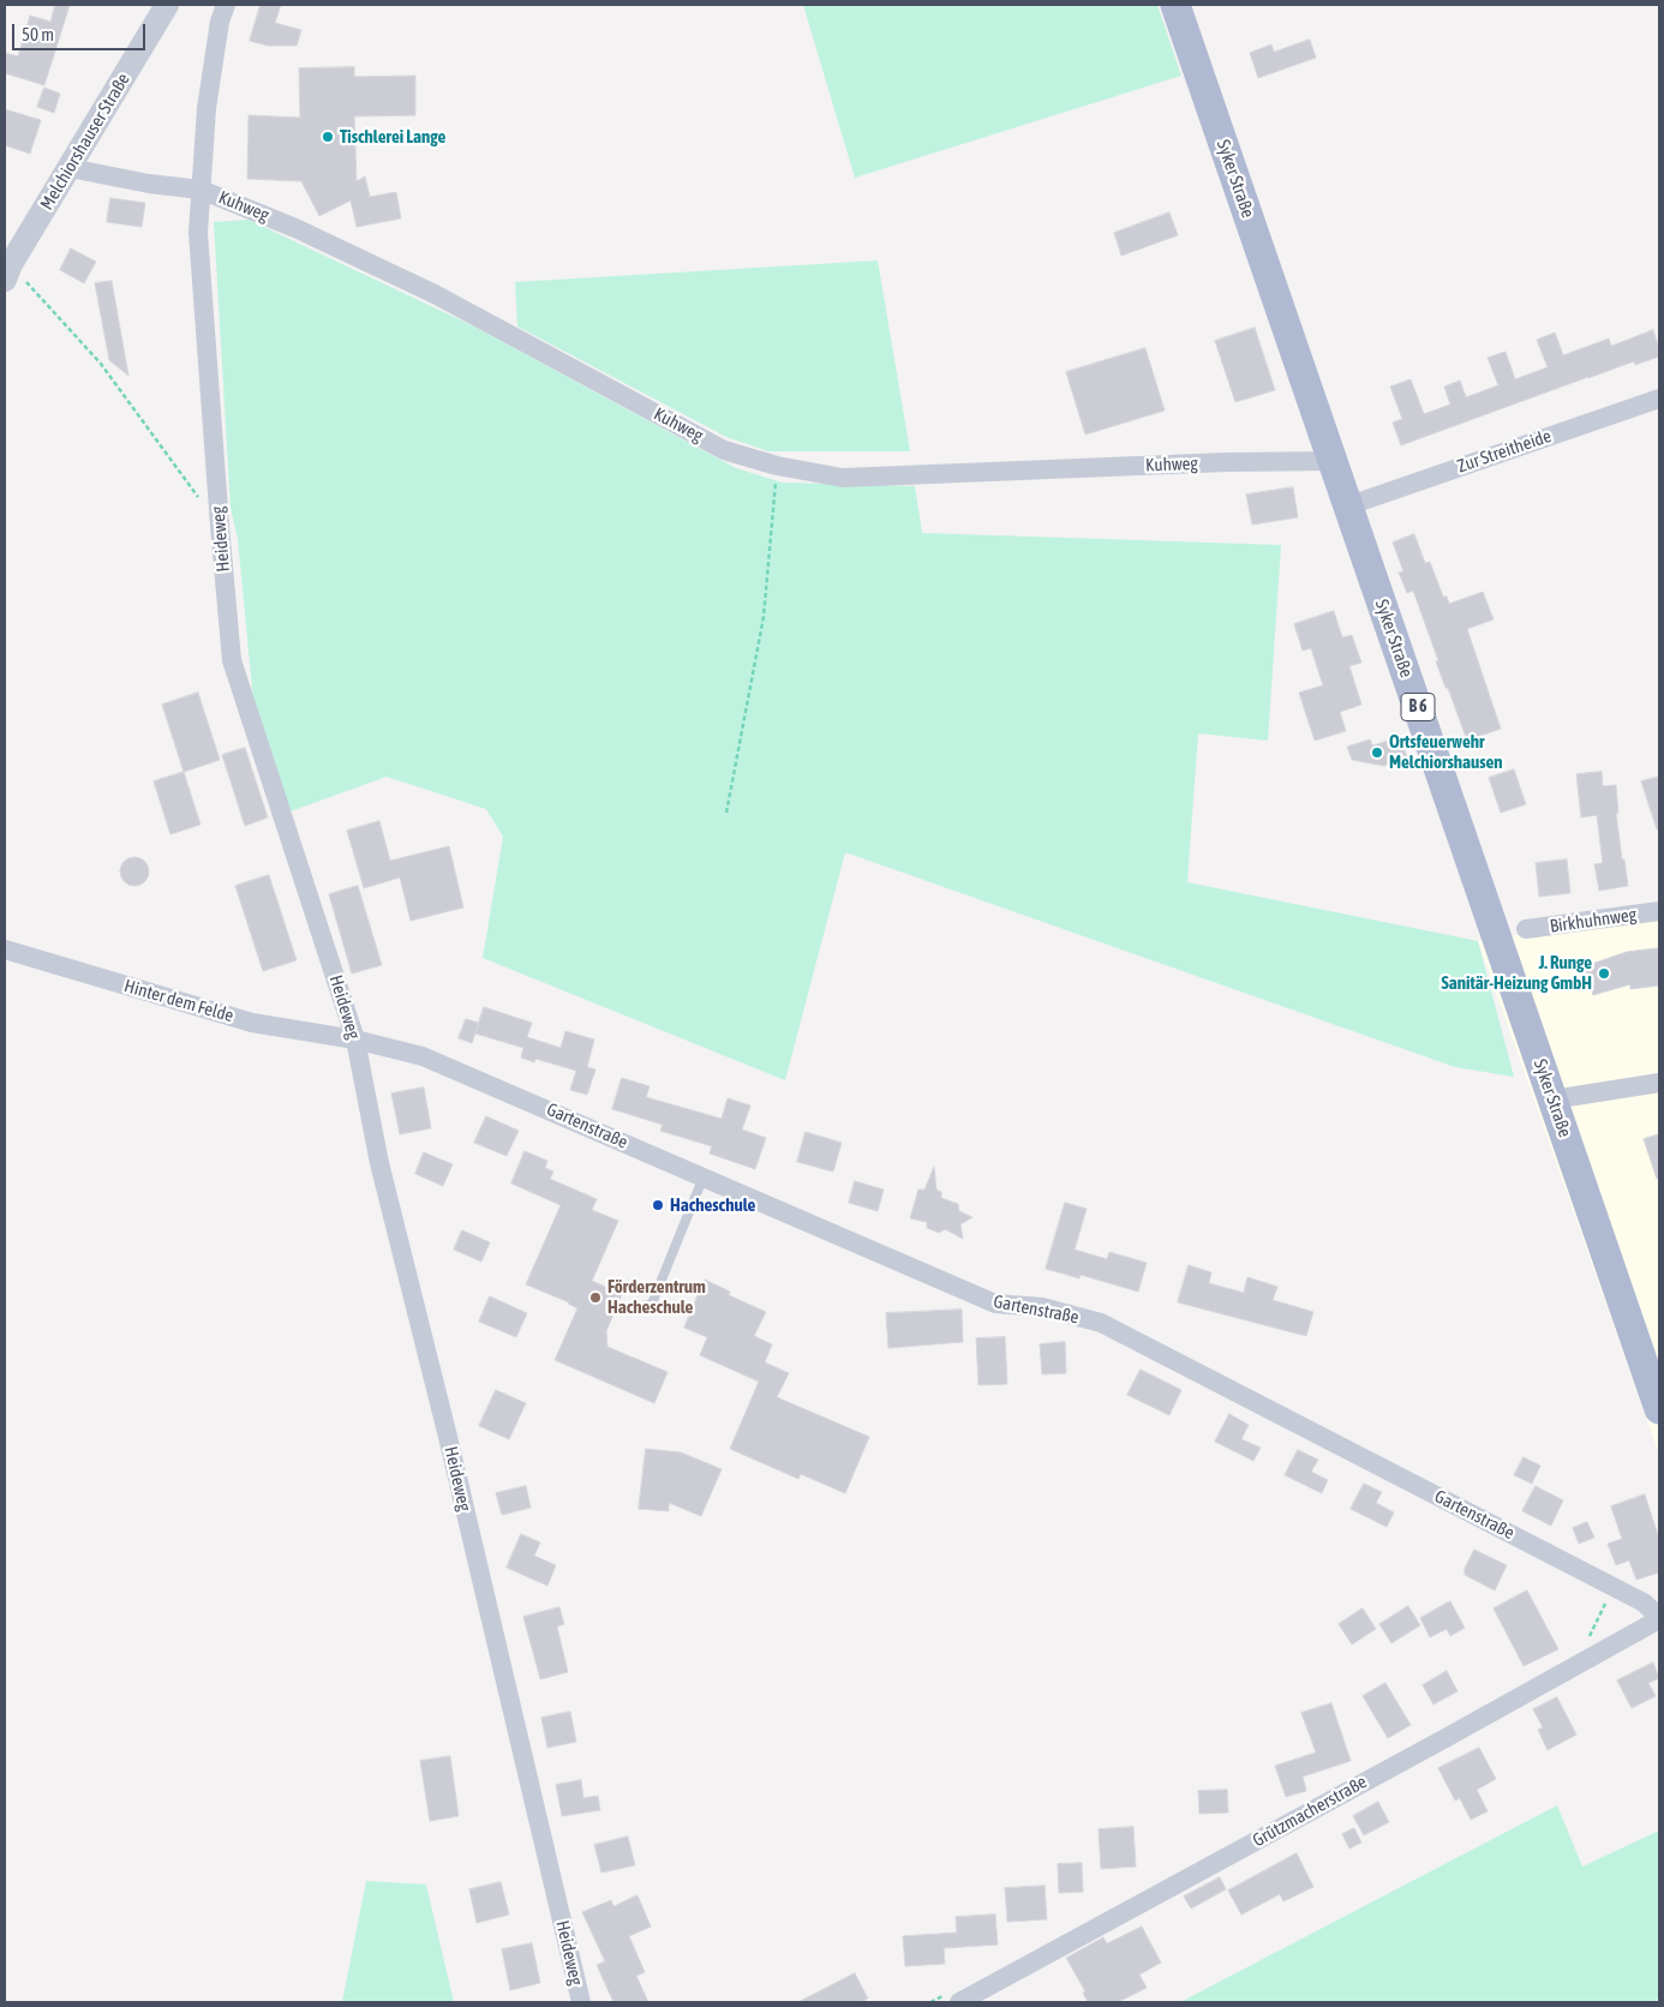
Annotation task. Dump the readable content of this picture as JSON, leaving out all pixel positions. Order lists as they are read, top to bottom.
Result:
{
  "streets": {
    "main road": ["Syker Straße", "B 6"],
    "street": [
      "Melchiorshauser Straße",
      "Kuhweg",
      "Zur Streitheide",
      "Heideweg",
      "Birkhuhnweg",
      "Hinter dem Felde",
      "Gartenstraße",
      "Grützmacherstraße"
    ]
  },
  "crossings": [
    ["Melchiorshauser Straße", "Kuhweg"],
    ["Syker Straße", "Kuhweg"],
    ["Syker Straße", "Zur Streitheide"],
    ["Kuhweg", "Heideweg"],
    ["Heideweg", "Hinter dem Felde"],
    ["Heideweg", "Gartenstraße"],
    ["Hinter dem Felde", "Gartenstraße"],
    ["Gartenstraße", "Grützmacherstraße"]
  ],
  "places": [
    "Tischlerei Lange",
    "Ortsfeuerwehr Melchiorshausen",
    "J. Runge Sanitär-Heizung GmbH",
    "Hacheschule",
    "Förderzentrum Hacheschule"
  ],
  "scale_bar": "50 m"
}
